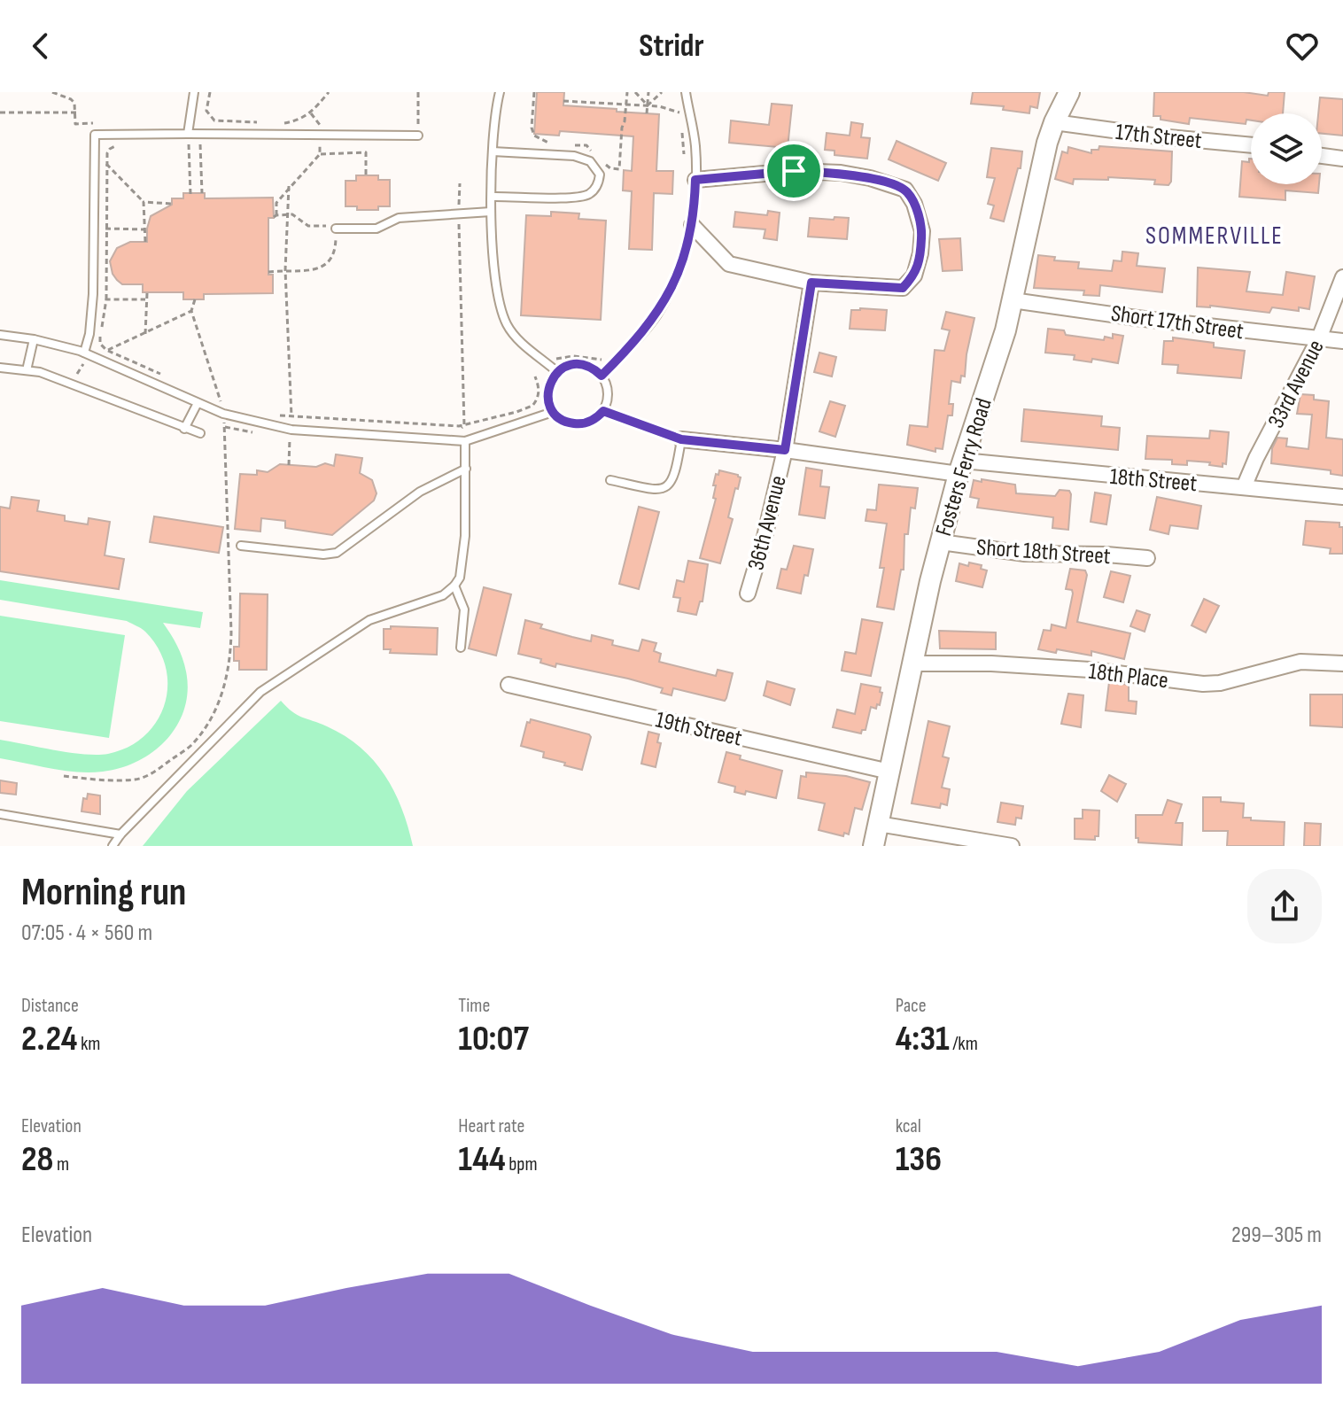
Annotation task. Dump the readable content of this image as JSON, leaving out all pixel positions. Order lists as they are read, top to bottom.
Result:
{
  "streets": {
    "street": [
      "17th Street",
      "Short 17th Street",
      "33rd Avenue",
      "Fosters Ferry Road",
      "18th Street",
      "36th Avenue",
      "Short 18th Street",
      "18th Place",
      "19th Street"
    ]
  },
  "crossings": [
    ["17th Street", "Fosters Ferry Road"],
    ["Short 17th Street", "33rd Avenue"],
    ["Short 17th Street", "Fosters Ferry Road"],
    ["33rd Avenue", "18th Street"],
    ["Fosters Ferry Road", "18th Street"],
    ["Fosters Ferry Road", "Short 18th Street"],
    ["Fosters Ferry Road", "18th Place"],
    ["Fosters Ferry Road", "19th Street"],
    ["18th Street", "36th Avenue"]
  ],
  "districts": ["SOMMERVILLE"],
  "page": {
    "header": "Stridr",
    "heading": ["Morning run", "07:05 · 4 × 560 m"],
    "stats": [
      ["Distance", "2.24 km"],
      ["Time", "10:07"],
      ["Pace", "4:31 /km"],
      ["Elevation", "28 m"],
      ["Heart rate", "144 bpm"],
      ["kcal", "136"]
    ],
    "chart": ["Elevation", "299–305 m"]
  }
}
